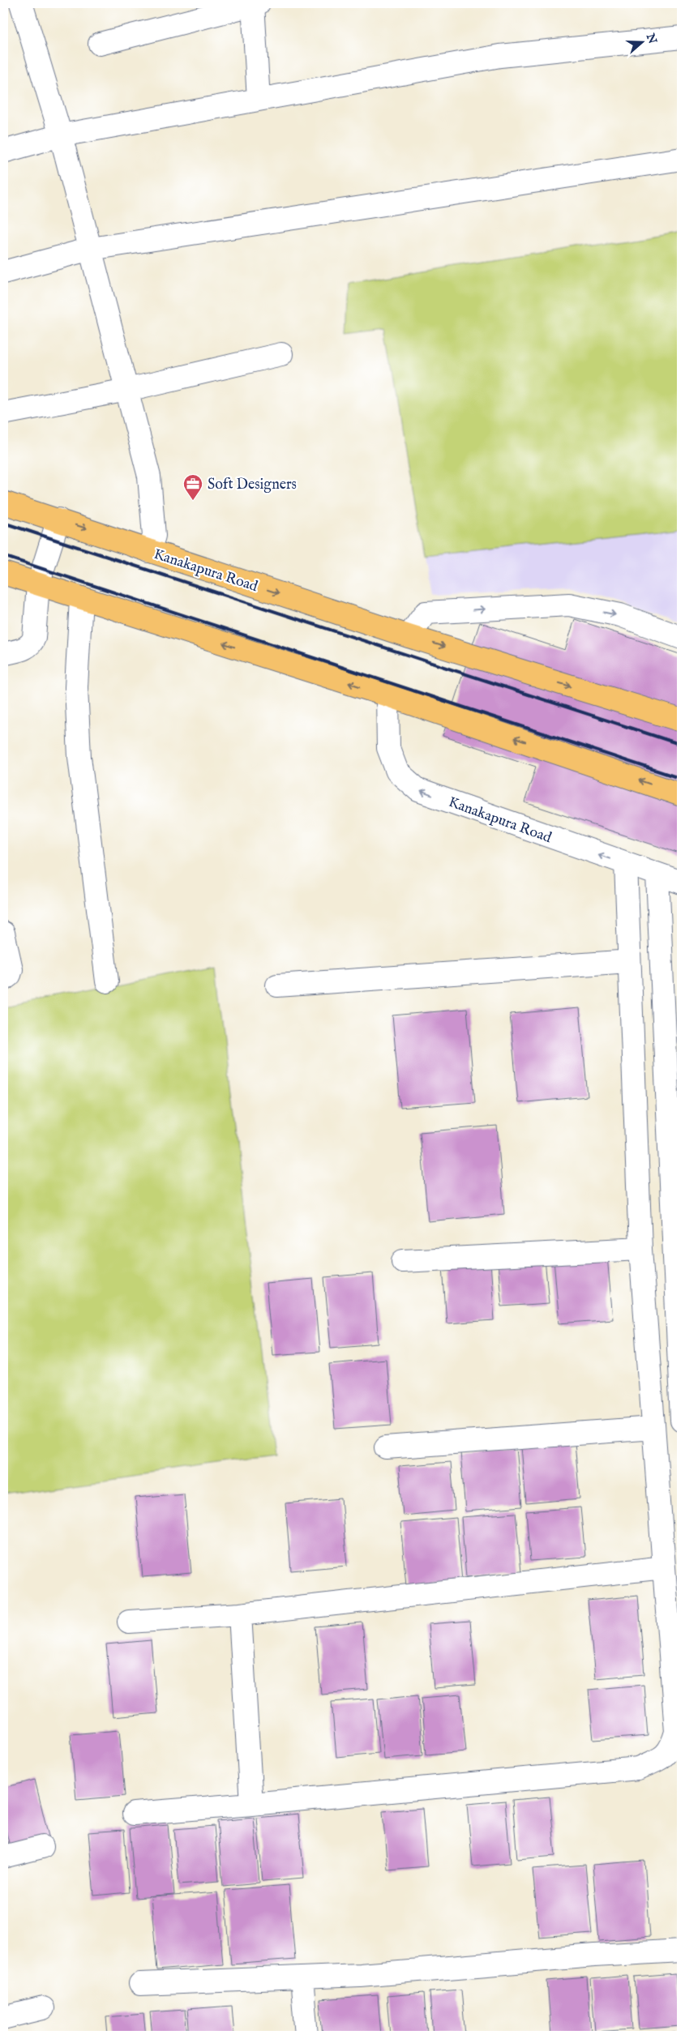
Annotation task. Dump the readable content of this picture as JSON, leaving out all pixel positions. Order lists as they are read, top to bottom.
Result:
{
  "streets": {
    "highway": ["Kanakapura Road"]
  },
  "places": {
    "office": ["Soft Designers"]
  },
  "north": "right"
}
